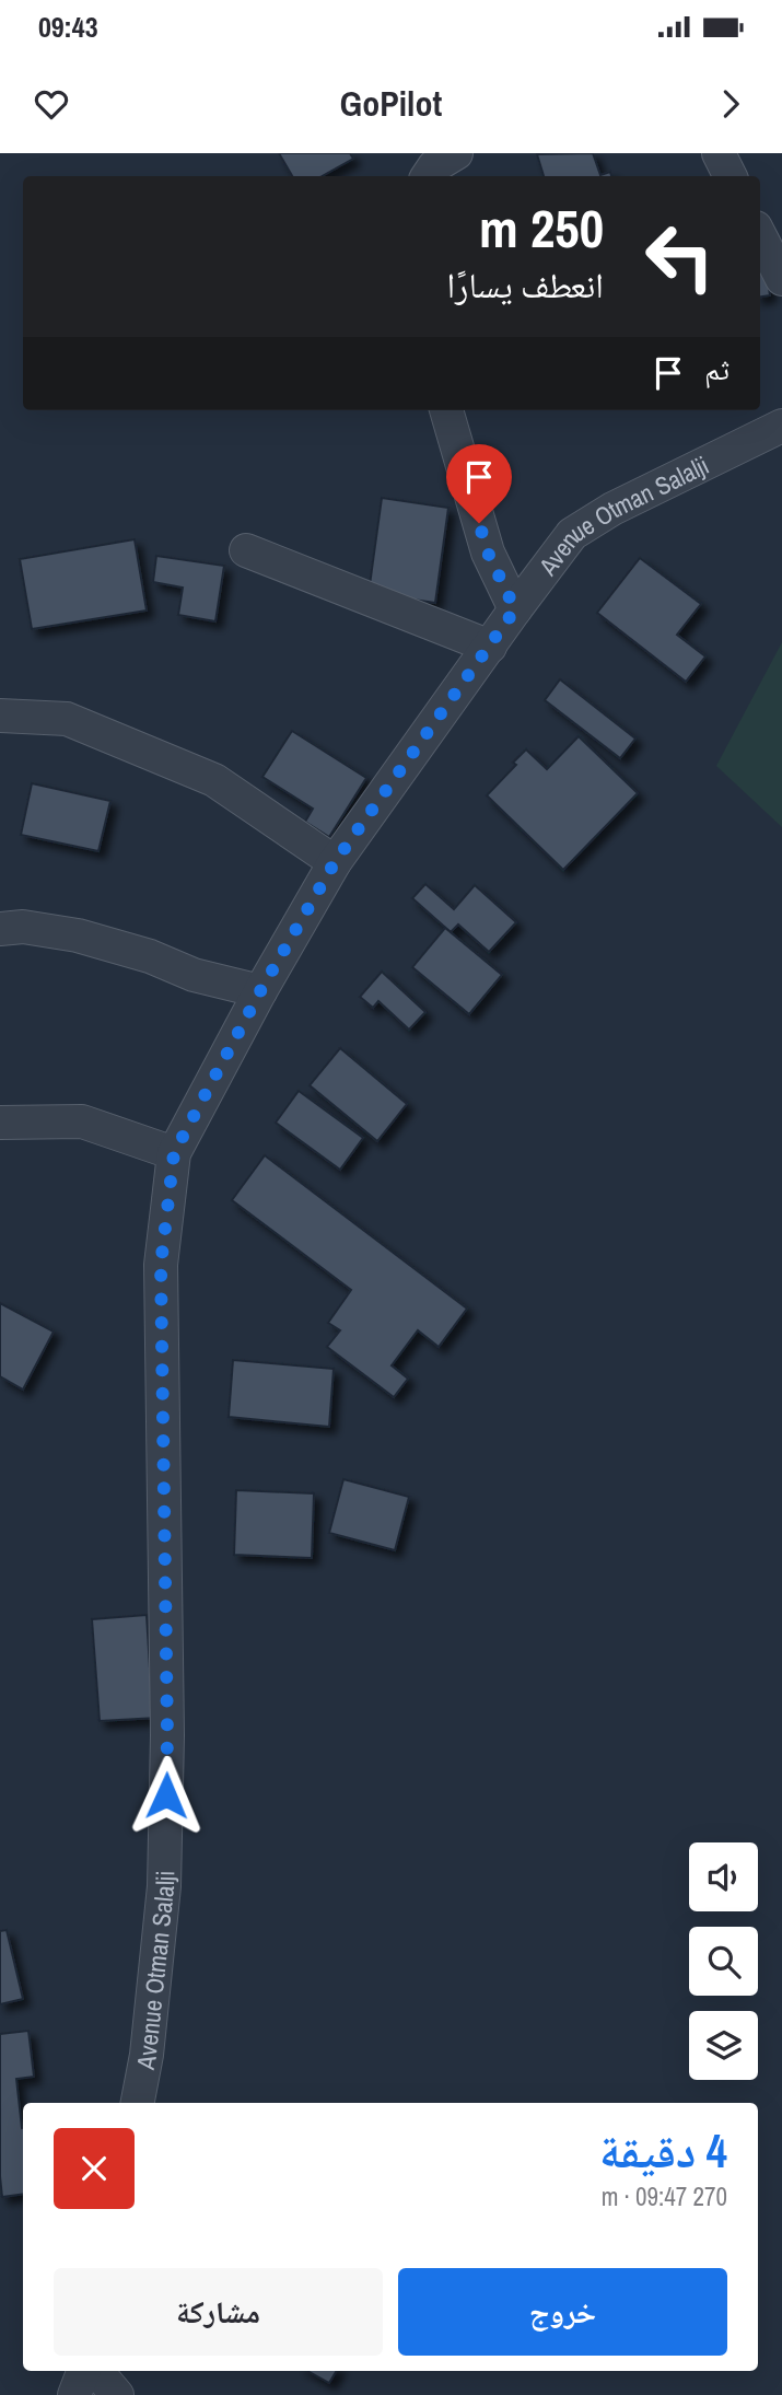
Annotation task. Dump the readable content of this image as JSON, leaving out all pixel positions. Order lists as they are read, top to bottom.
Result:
{
  "streets": {
    "street": ["Avenue Otman Salalji"]
  },
  "page": {
    "status": "09:43",
    "header": "GoPilot",
    "turn": ["250 m", "انعطف يسارًا"],
    "then": "ثم",
    "heading": ["4 دقيقة", "270 m · 09:47"],
    "buttons": ["خروج", "مشاركة"]
  }
}
